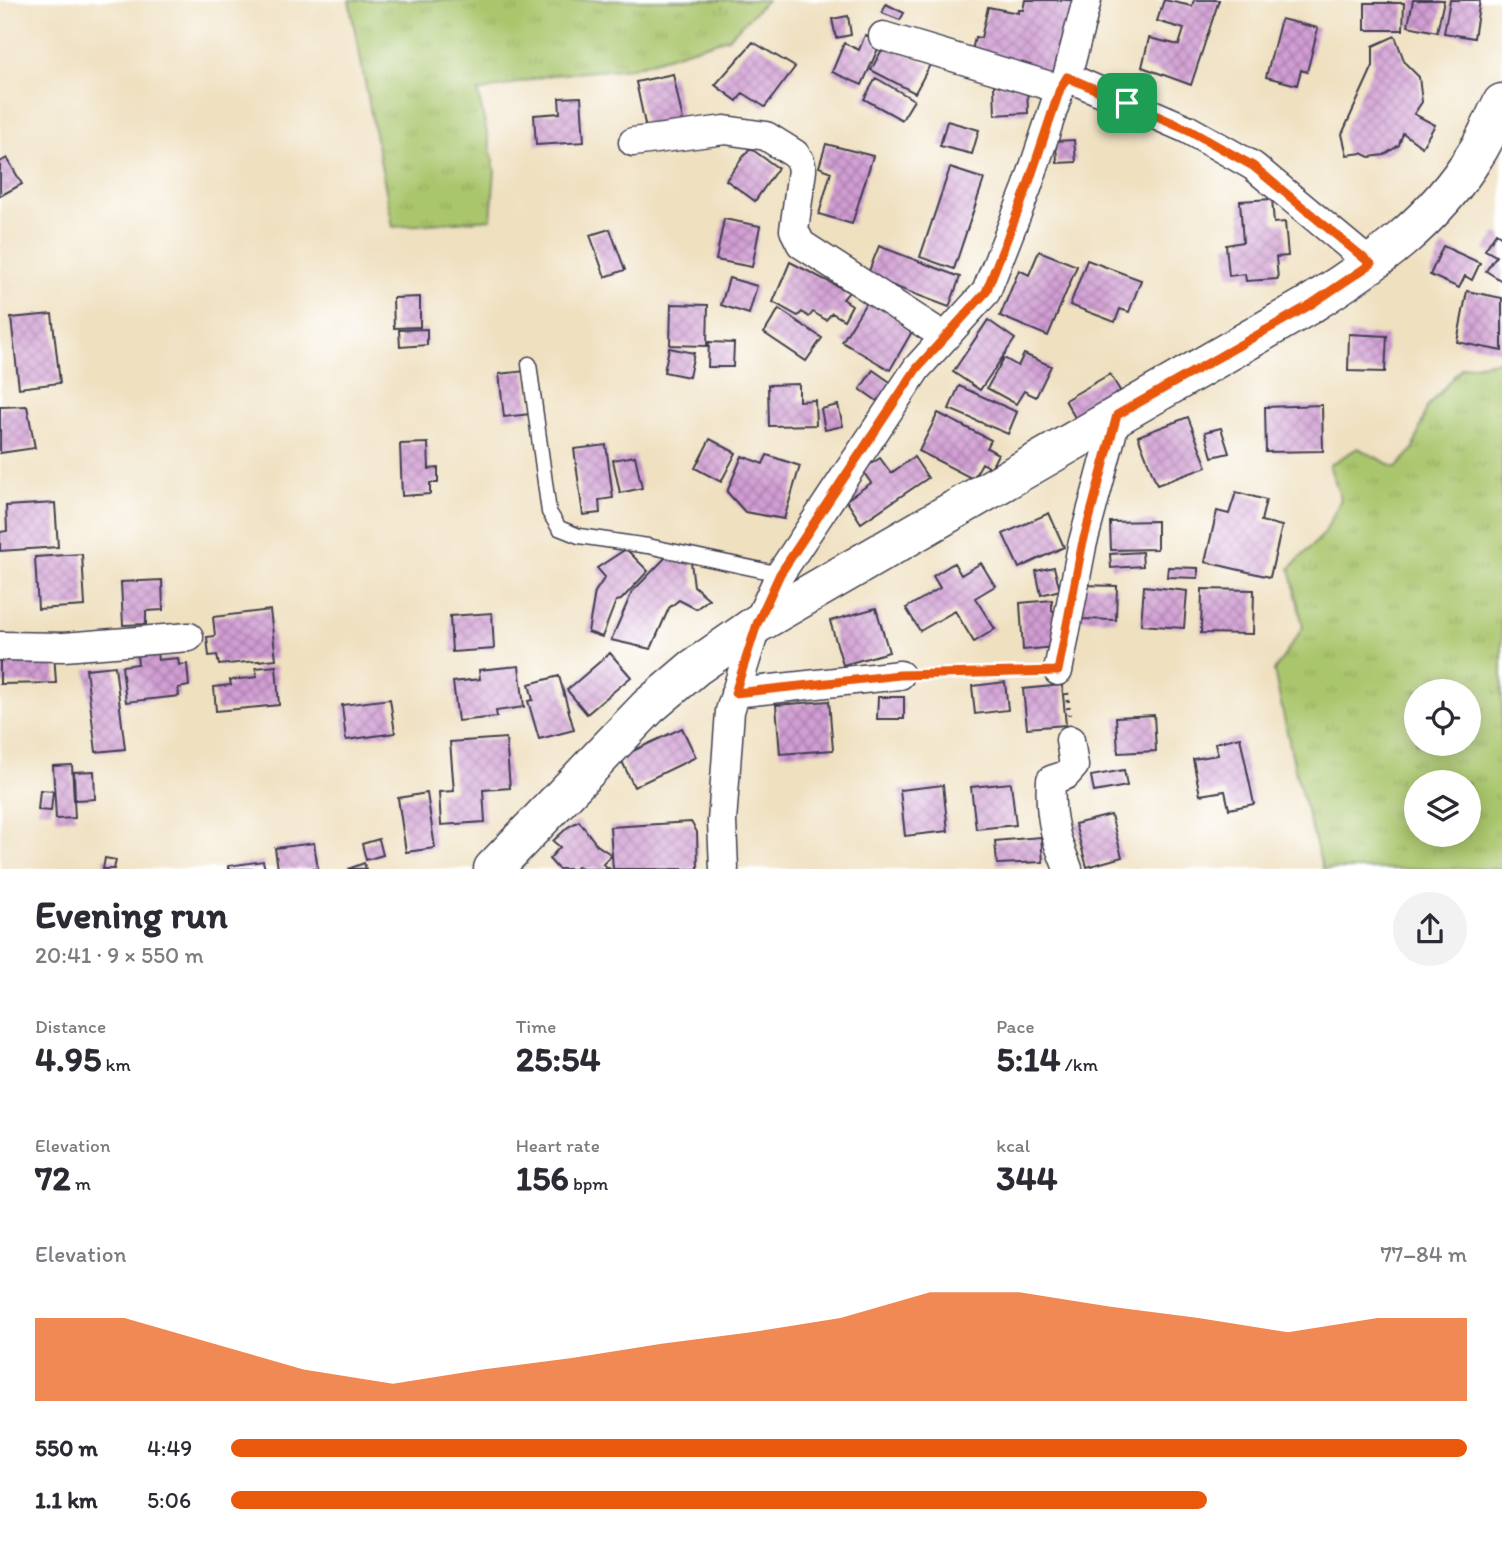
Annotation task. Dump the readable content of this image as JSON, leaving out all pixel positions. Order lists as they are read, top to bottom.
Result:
{
  "page": {
    "heading": ["Evening run", "20:41 · 9 × 550 m"],
    "stats": [
      ["Distance", "4.95 km"],
      ["Time", "25:54"],
      ["Pace", "5:14 /km"],
      ["Elevation", "72 m"],
      ["Heart rate", "156 bpm"],
      ["kcal", "344"]
    ],
    "chart": ["Elevation", "77–84 m"],
    "list": [
      {
        "name": "550 m",
        "note": "4:49"
      },
      {
        "name": "1.1 km",
        "note": "5:06"
      }
    ]
  }
}
